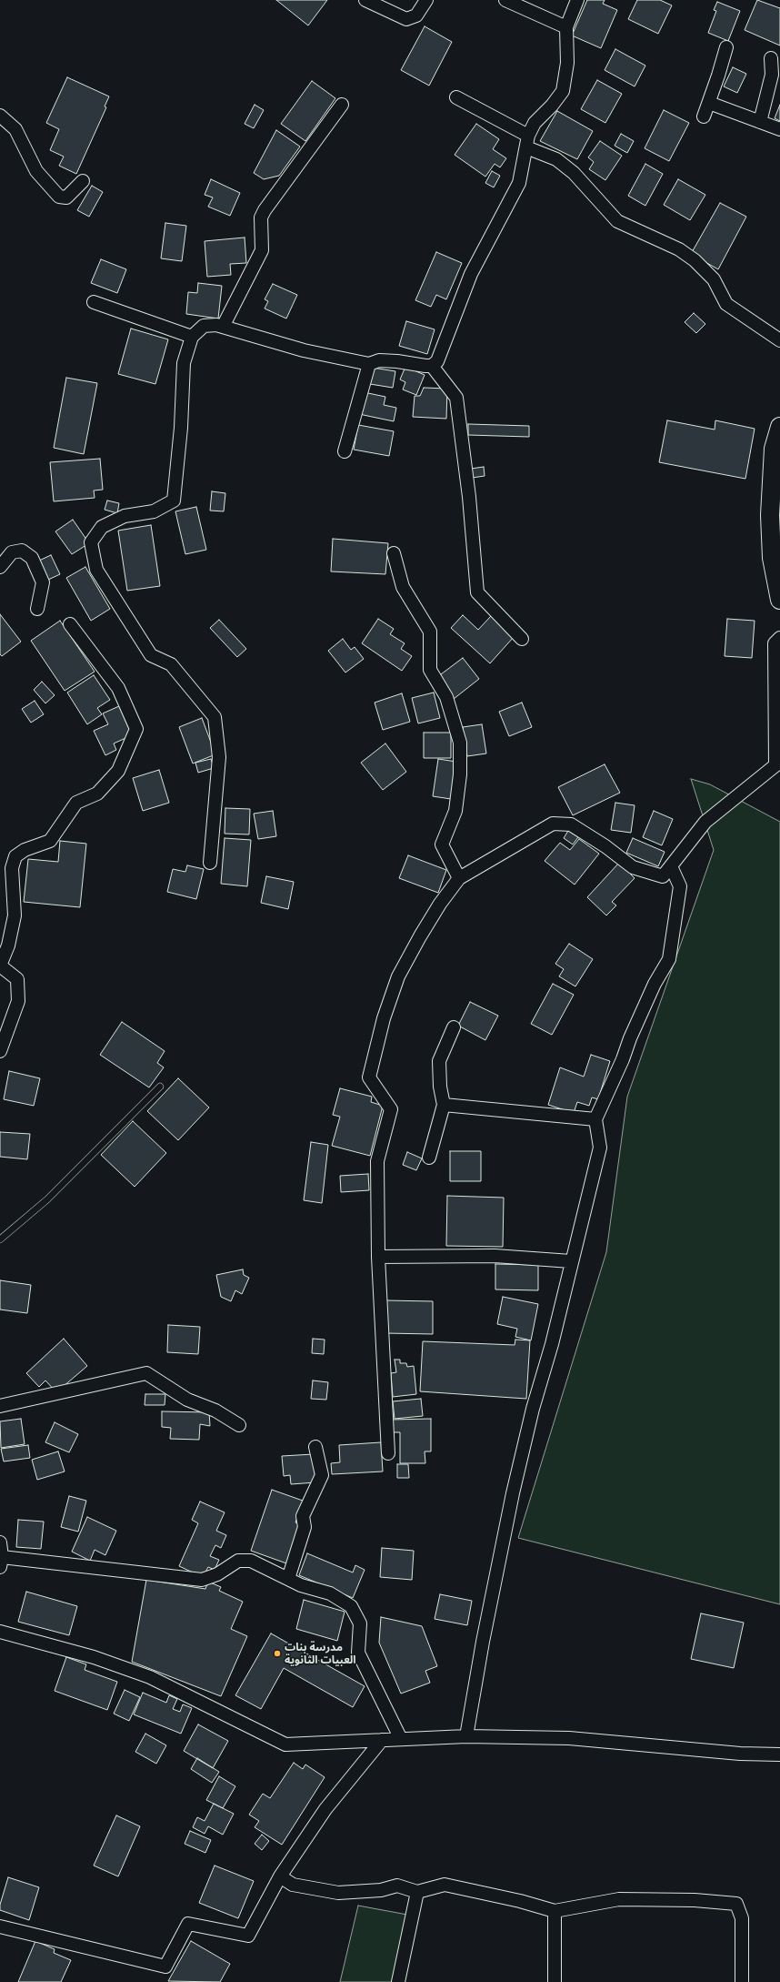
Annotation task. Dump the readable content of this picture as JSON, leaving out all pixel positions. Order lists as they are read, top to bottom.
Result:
{
  "places": ["مدرسة بنات العبيات الثانوية"]
}
